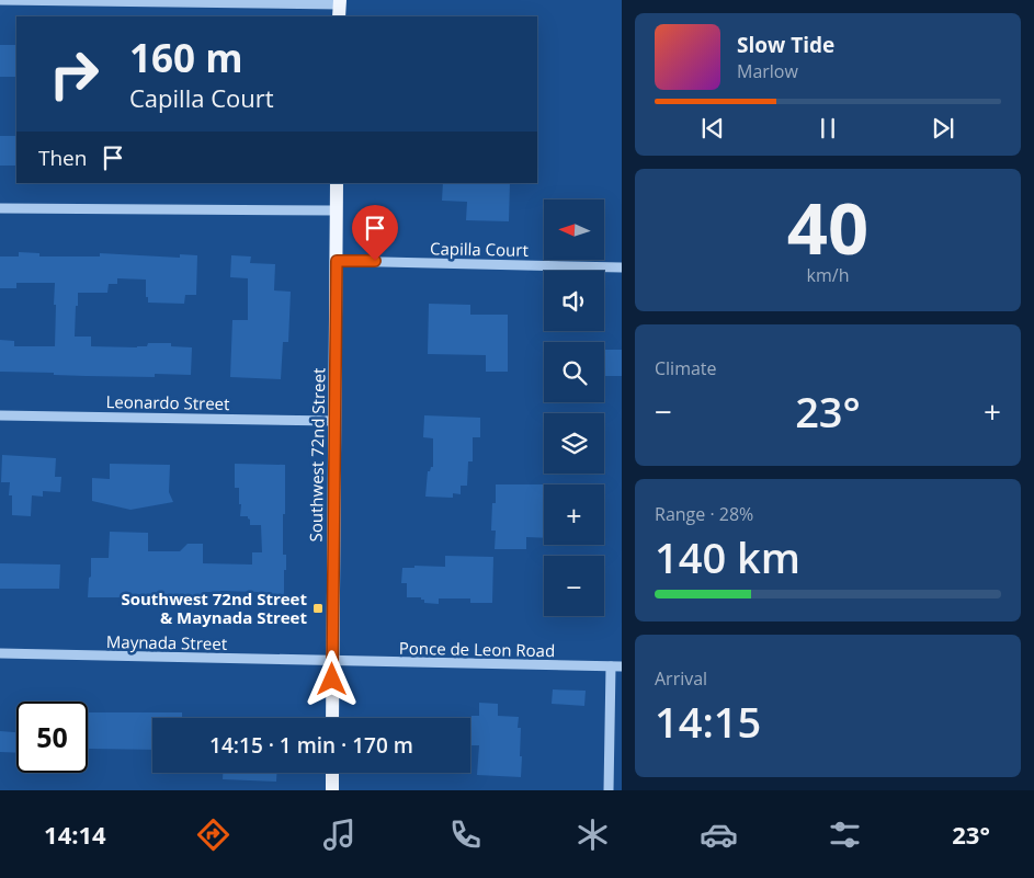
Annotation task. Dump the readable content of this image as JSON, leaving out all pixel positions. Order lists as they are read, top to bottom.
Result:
{
  "streets": {
    "main road": ["Southwest 72nd Street"],
    "street": [
      "Capilla Court",
      "Leonardo Street",
      "Maynada Street",
      "Ponce de Leon Road"
    ]
  },
  "crossings": [
    ["Capilla Court", "Southwest 72nd Street"],
    ["Leonardo Street", "Southwest 72nd Street"],
    ["Southwest 72nd Street", "Maynada Street"],
    ["Southwest 72nd Street", "Ponce de Leon Road"],
    ["Maynada Street", "Ponce de Leon Road"]
  ],
  "places": {
    "transit": ["Southwest 72nd Street & Maynada Street"]
  },
  "north": "left",
  "page": {
    "turn": ["160 m", "Capilla Court"],
    "song": ["Slow Tide", "Marlow"],
    "then": "Then",
    "tile": [
      ["40", "km/h"],
      "Climate",
      ["Range · 28%", "140 km"],
      ["Arrival", "14:15"]
    ],
    "map_buttons": ["+", "−"],
    "heat": ["−", "23°", "+"],
    "limit": "50",
    "trip": "14:15 · 1 min · 170 m",
    "tabs": ["14:14", "23°"]
  }
}
